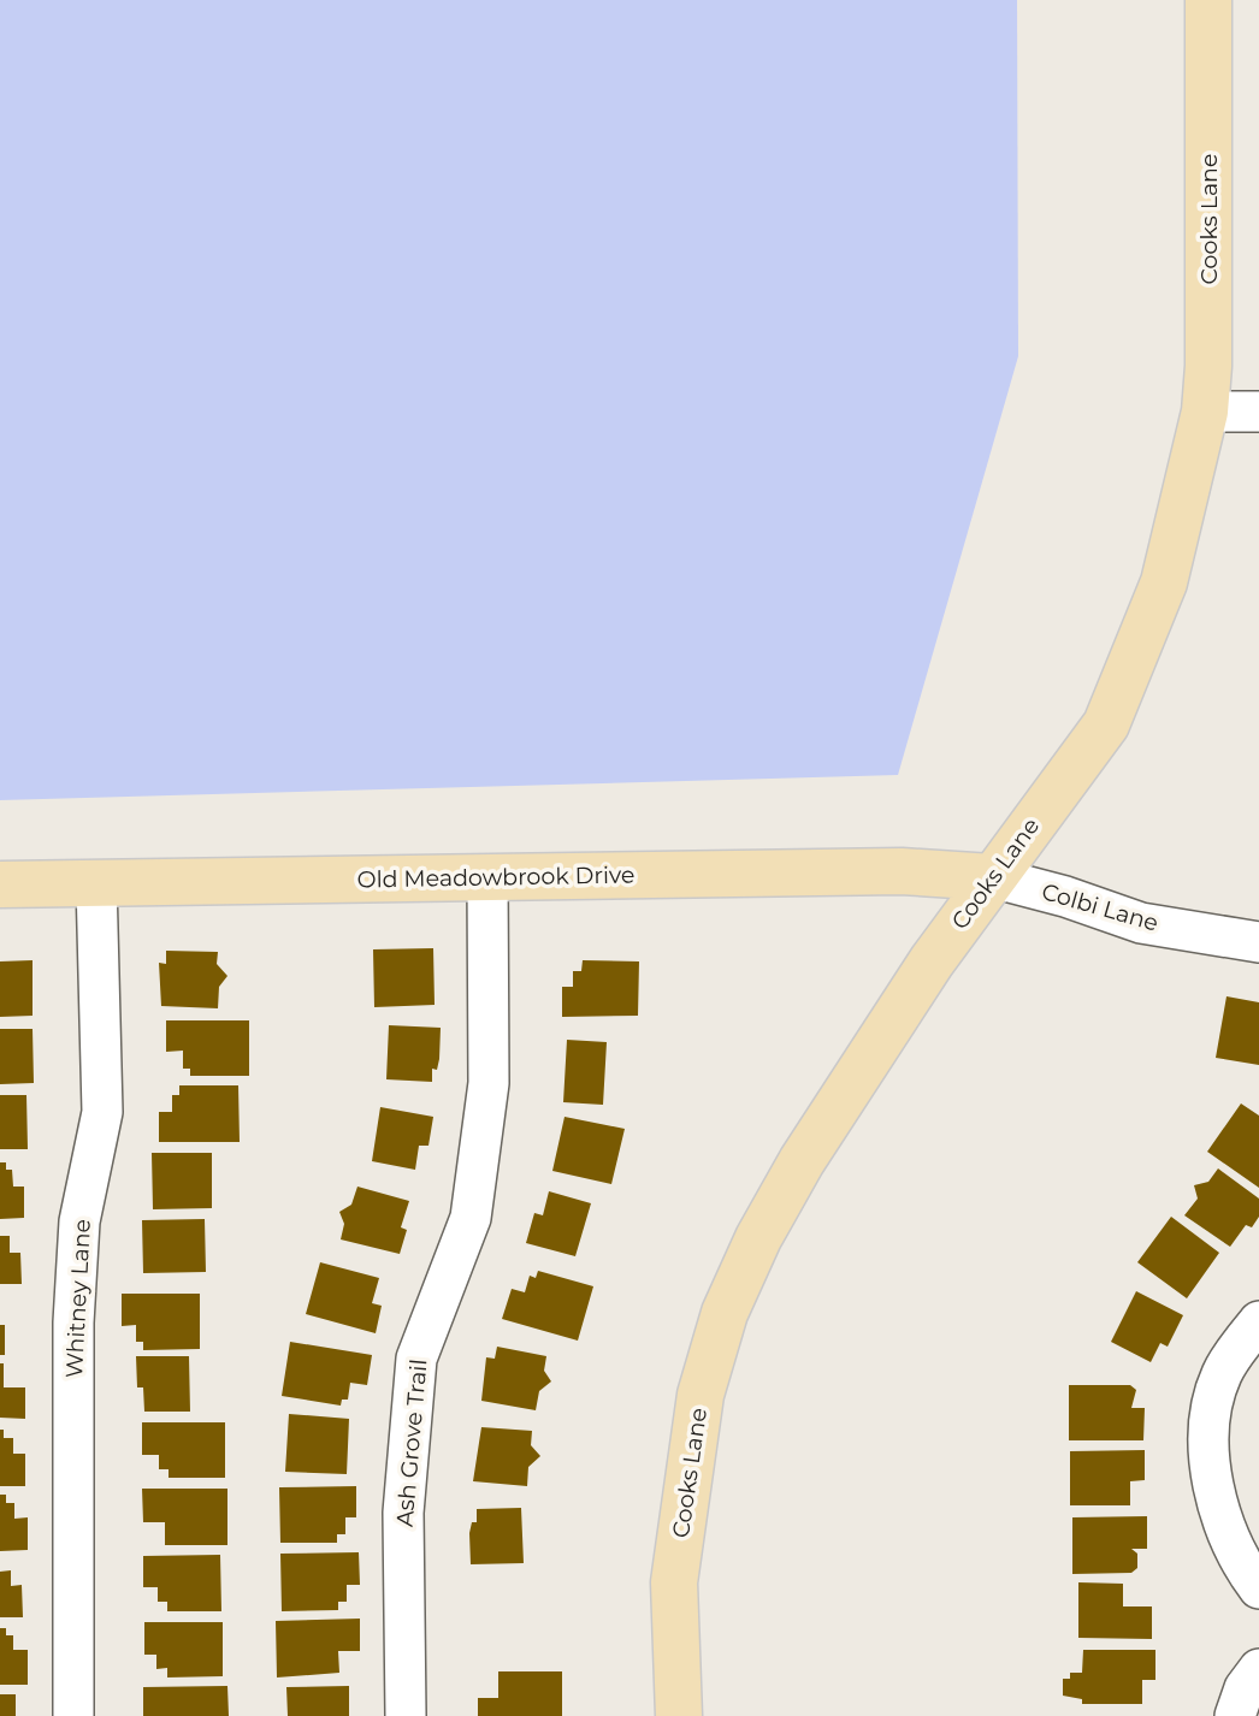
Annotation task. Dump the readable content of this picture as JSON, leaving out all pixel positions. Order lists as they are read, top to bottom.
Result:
{
  "streets": {
    "main road": ["Cooks Lane", "Old Meadowbrook Drive"],
    "street": ["Colbi Lane", "Whitney Lane", "Ash Grove Trail"]
  },
  "crossings": [
    ["Cooks Lane", "Old Meadowbrook Drive"],
    ["Cooks Lane", "Colbi Lane"],
    ["Old Meadowbrook Drive", "Colbi Lane"],
    ["Old Meadowbrook Drive", "Whitney Lane"],
    ["Old Meadowbrook Drive", "Ash Grove Trail"]
  ]
}
